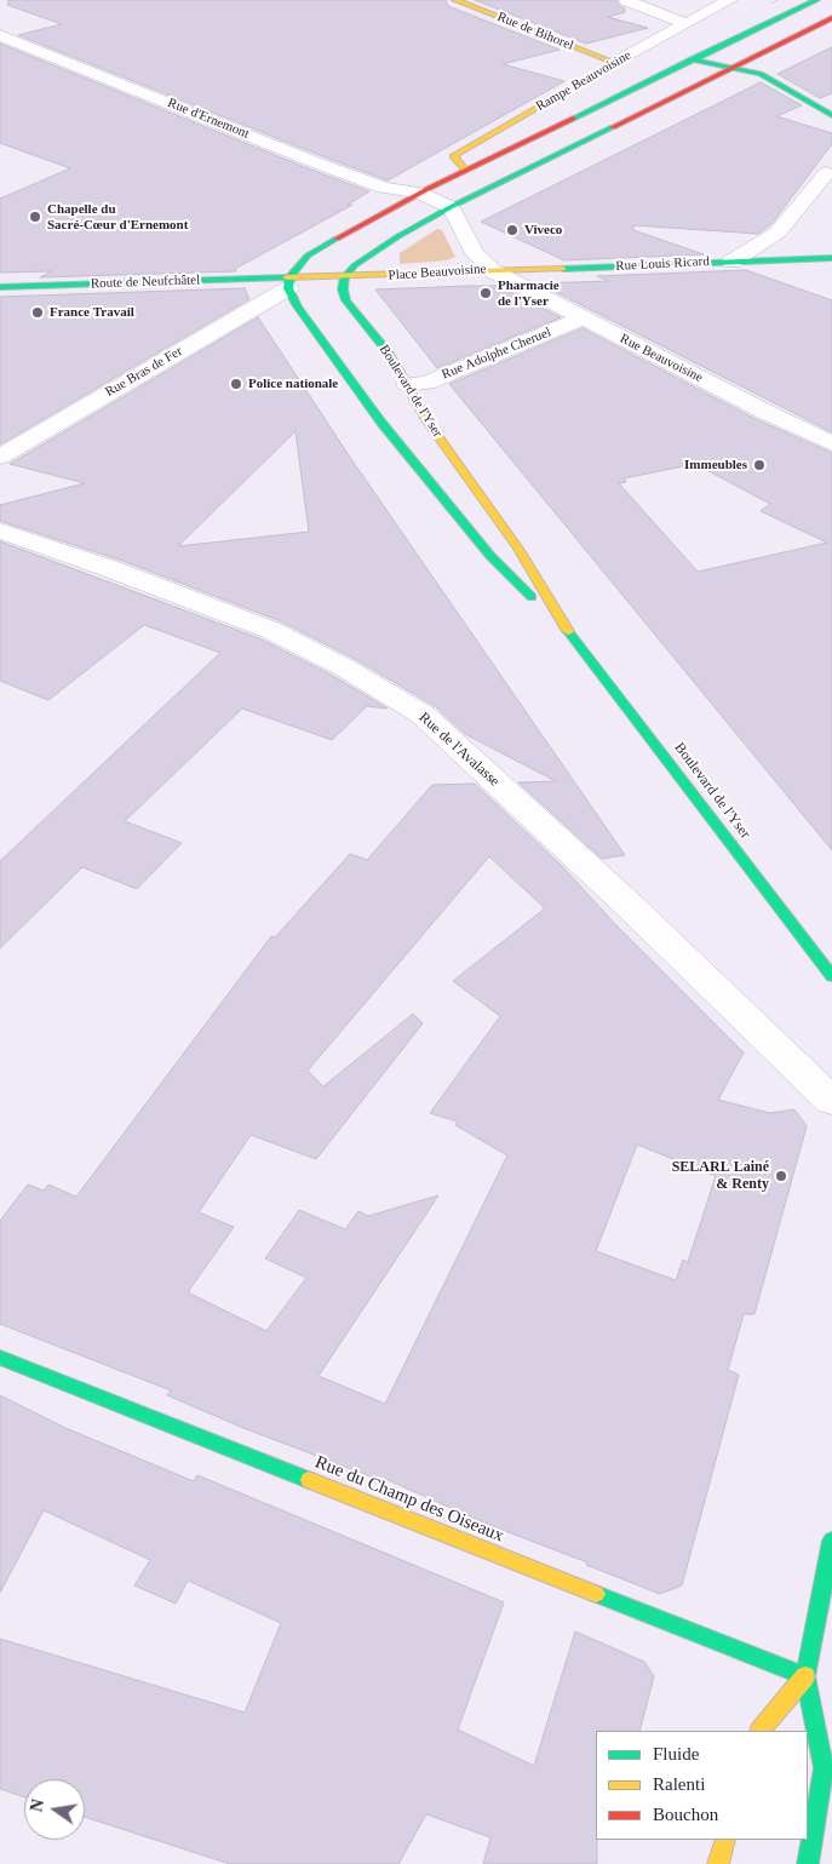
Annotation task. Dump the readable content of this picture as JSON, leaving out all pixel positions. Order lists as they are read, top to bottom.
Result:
{
  "streets": {
    "main road": [
      "Rue de Bihorel",
      "Rampe Beauvoisine",
      "Rue Louis Ricard",
      "Place Beauvoisine",
      "Route de Neufchâtel",
      "Boulevard de l'Yser",
      "Rue du Champ des Oiseaux"
    ],
    "street": [
      "Rue d'Ernemont",
      "Rue Adolphe Cheruel",
      "Rue Beauvoisine",
      "Rue Bras de Fer",
      "Rue de l'Avalasse"
    ]
  },
  "crossings": [
    ["Rue de Bihorel", "Rampe Beauvoisine"],
    ["Rue Louis Ricard", "Place Beauvoisine"],
    ["Rue Louis Ricard", "Rue Beauvoisine"],
    ["Place Beauvoisine", "Route de Neufchâtel"],
    ["Place Beauvoisine", "Rue Beauvoisine"],
    ["Place Beauvoisine", "Rue Bras de Fer"],
    ["Place Beauvoisine", "Boulevard de l'Yser"],
    ["Route de Neufchâtel", "Rue Bras de Fer"],
    ["Route de Neufchâtel", "Boulevard de l'Yser"],
    ["Rue Adolphe Cheruel", "Rue Beauvoisine"],
    ["Rue Adolphe Cheruel", "Boulevard de l'Yser"],
    ["Rue Bras de Fer", "Boulevard de l'Yser"]
  ],
  "places": [
    "Chapelle du Sacré-Cœur d'Ernemont",
    "Viveco",
    "Pharmacie de l'Yser",
    "France Travail",
    "Police nationale",
    "Immeubles",
    "SELARL Lainé & Renty"
  ],
  "legend": ["Fluide", "Ralenti", "Bouchon"],
  "north": "left"
}
